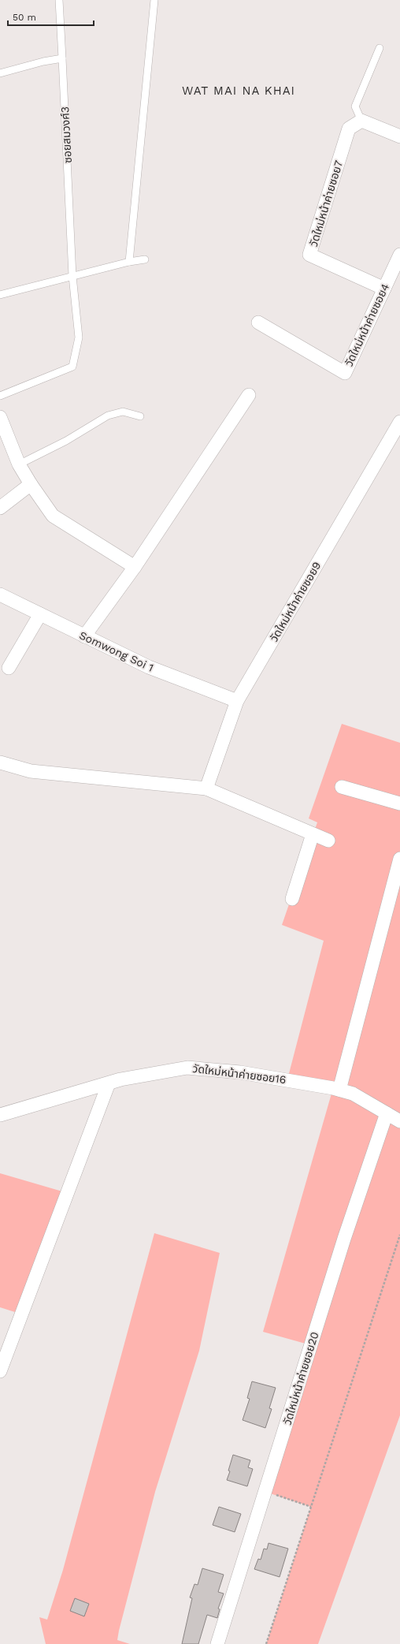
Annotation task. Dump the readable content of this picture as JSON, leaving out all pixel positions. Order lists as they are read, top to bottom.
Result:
{
  "streets": {
    "street": [
      "วัดใหม่หน้าค่ายซอย7",
      "วัดใหม่หน้าค่ายซอย4",
      "วัดใหม่หน้าค่ายซอย9",
      "Somwong Soi 1",
      "วัดใหม่หน้าค่ายซอย16",
      "วัดใหม่หน้าค่ายซอย20"
    ],
    "lane": ["ซอยสมวงศ์3"]
  },
  "crossings": [
    ["วัดใหม่หน้าค่ายซอย7", "วัดใหม่หน้าค่ายซอย4"],
    ["วัดใหม่หน้าค่ายซอย9", "Somwong Soi 1"],
    ["วัดใหม่หน้าค่ายซอย16", "วัดใหม่หน้าค่ายซอย20"]
  ],
  "districts": ["WAT MAI NA KHAI"],
  "scale_bar": "50 m"
}
